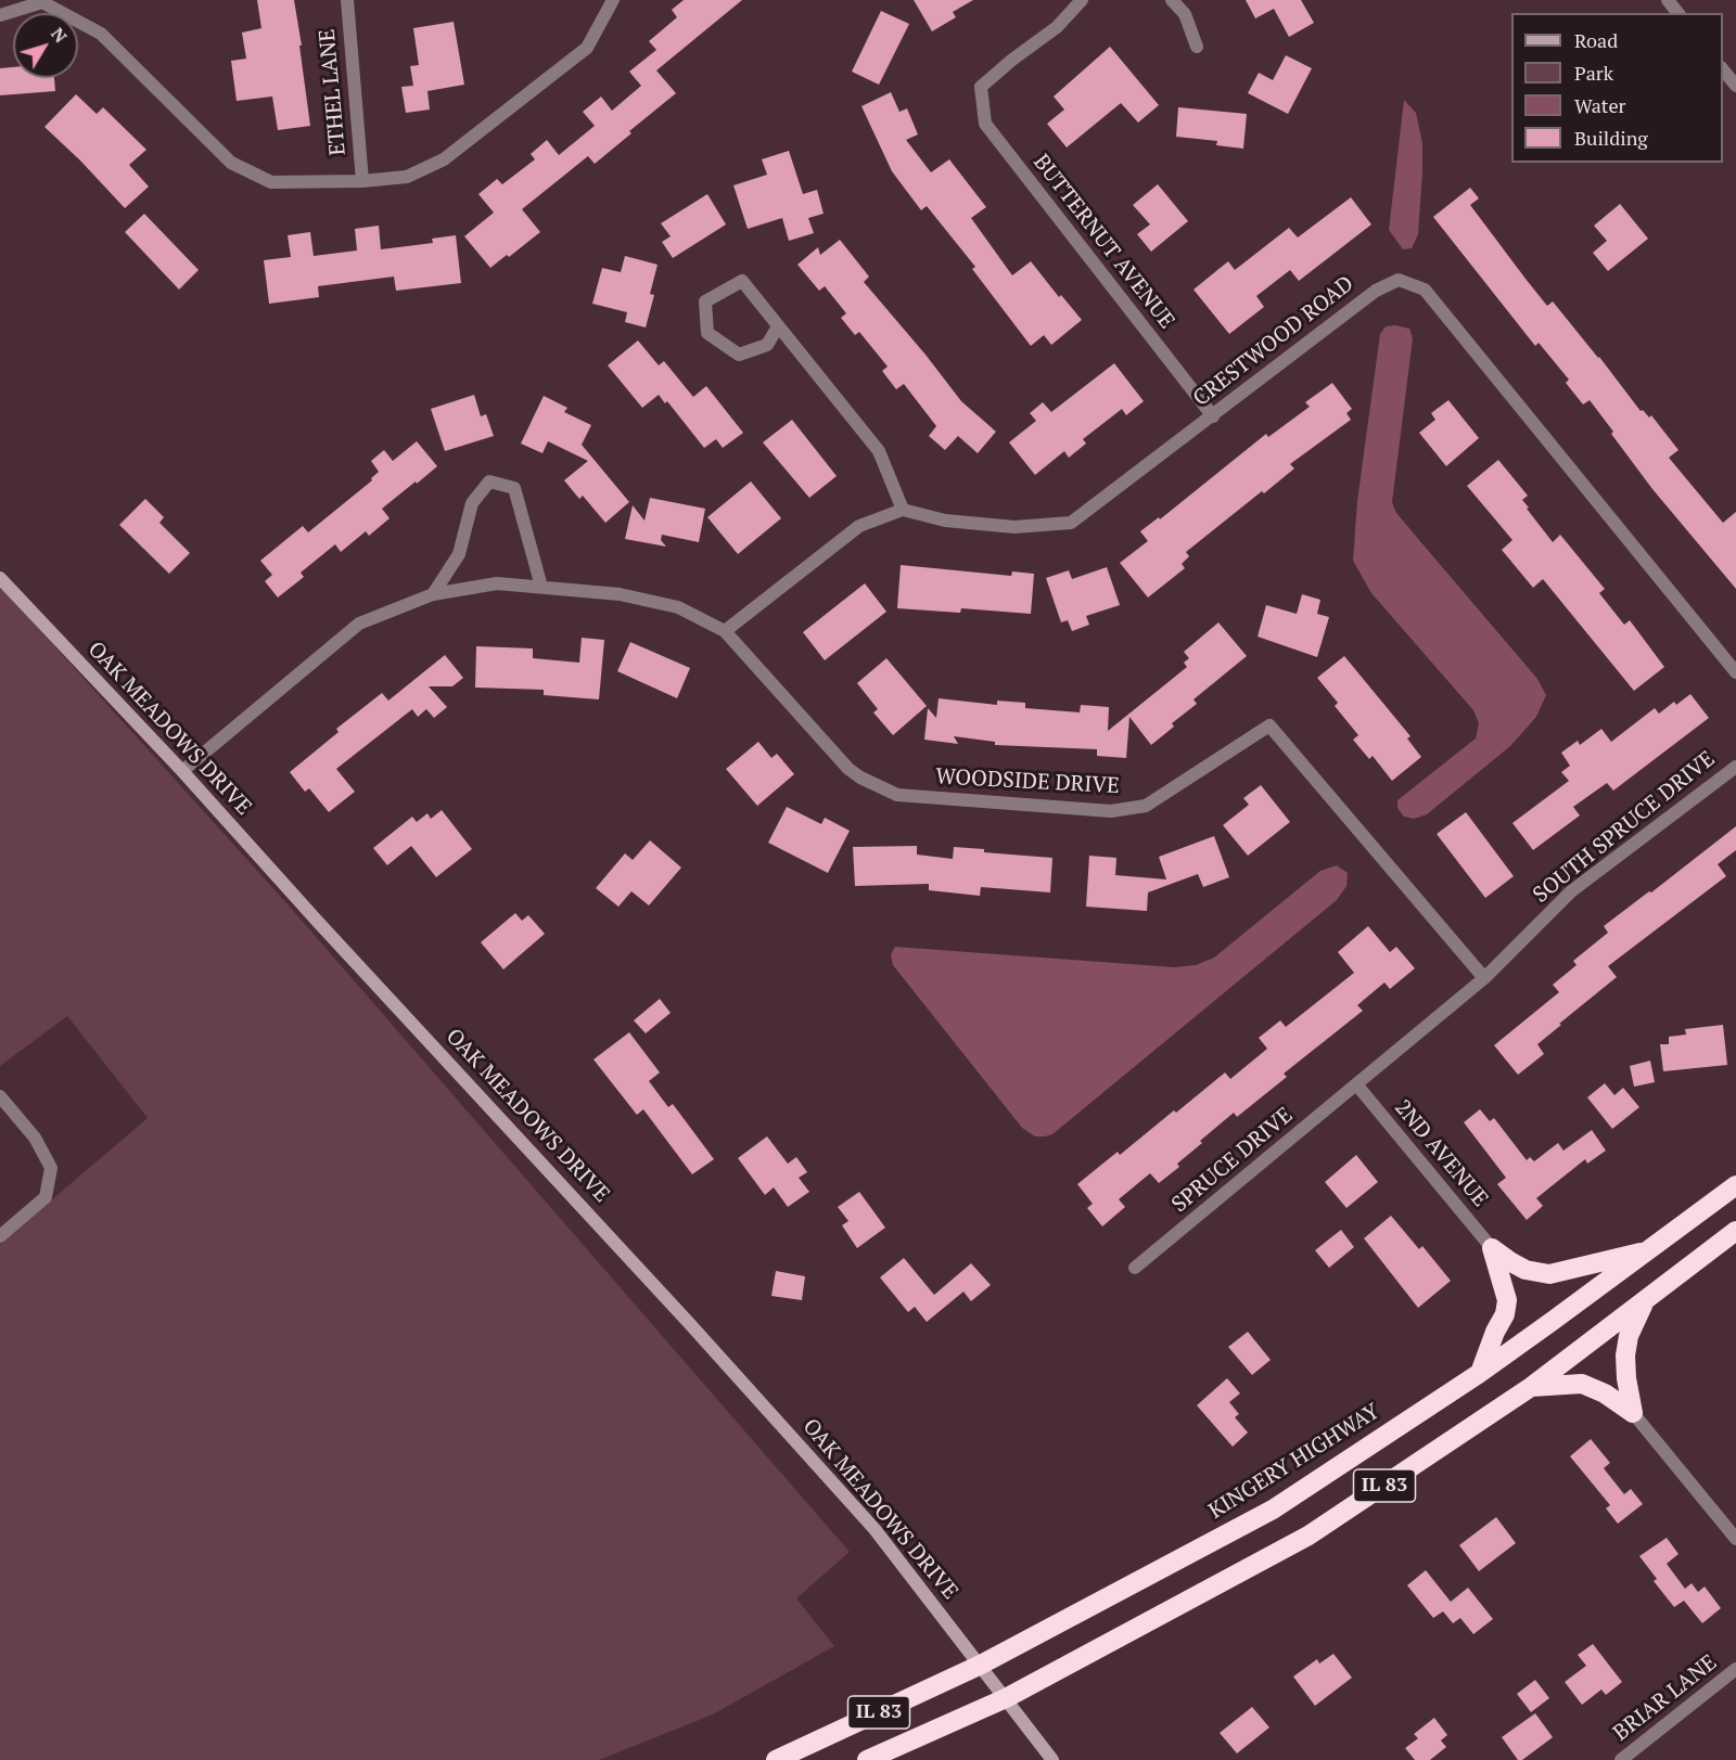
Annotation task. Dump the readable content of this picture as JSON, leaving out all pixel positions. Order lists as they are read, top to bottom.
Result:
{
  "streets": {
    "highway": ["KINGERY HIGHWAY", "IL 83"],
    "street": [
      "ETHEL LANE",
      "BUTTERNUT AVENUE",
      "CRESTWOOD ROAD",
      "OAK MEADOWS DRIVE",
      "WOODSIDE DRIVE",
      "SOUTH SPRUCE DRIVE",
      "2ND AVENUE",
      "SPRUCE DRIVE",
      "BRIAR LANE"
    ]
  },
  "crossings": [
    ["BUTTERNUT AVENUE", "CRESTWOOD ROAD"],
    ["OAK MEADOWS DRIVE", "WOODSIDE DRIVE"],
    ["OAK MEADOWS DRIVE", "KINGERY HIGHWAY"],
    ["OAK MEADOWS DRIVE", "IL 83"],
    ["WOODSIDE DRIVE", "SOUTH SPRUCE DRIVE"],
    ["SOUTH SPRUCE DRIVE", "2ND AVENUE"],
    ["SOUTH SPRUCE DRIVE", "SPRUCE DRIVE"],
    ["2ND AVENUE", "SPRUCE DRIVE"]
  ],
  "legend": [
    "Road",
    "Park",
    "Water",
    "Building"
  ],
  "north": "top right"
}
